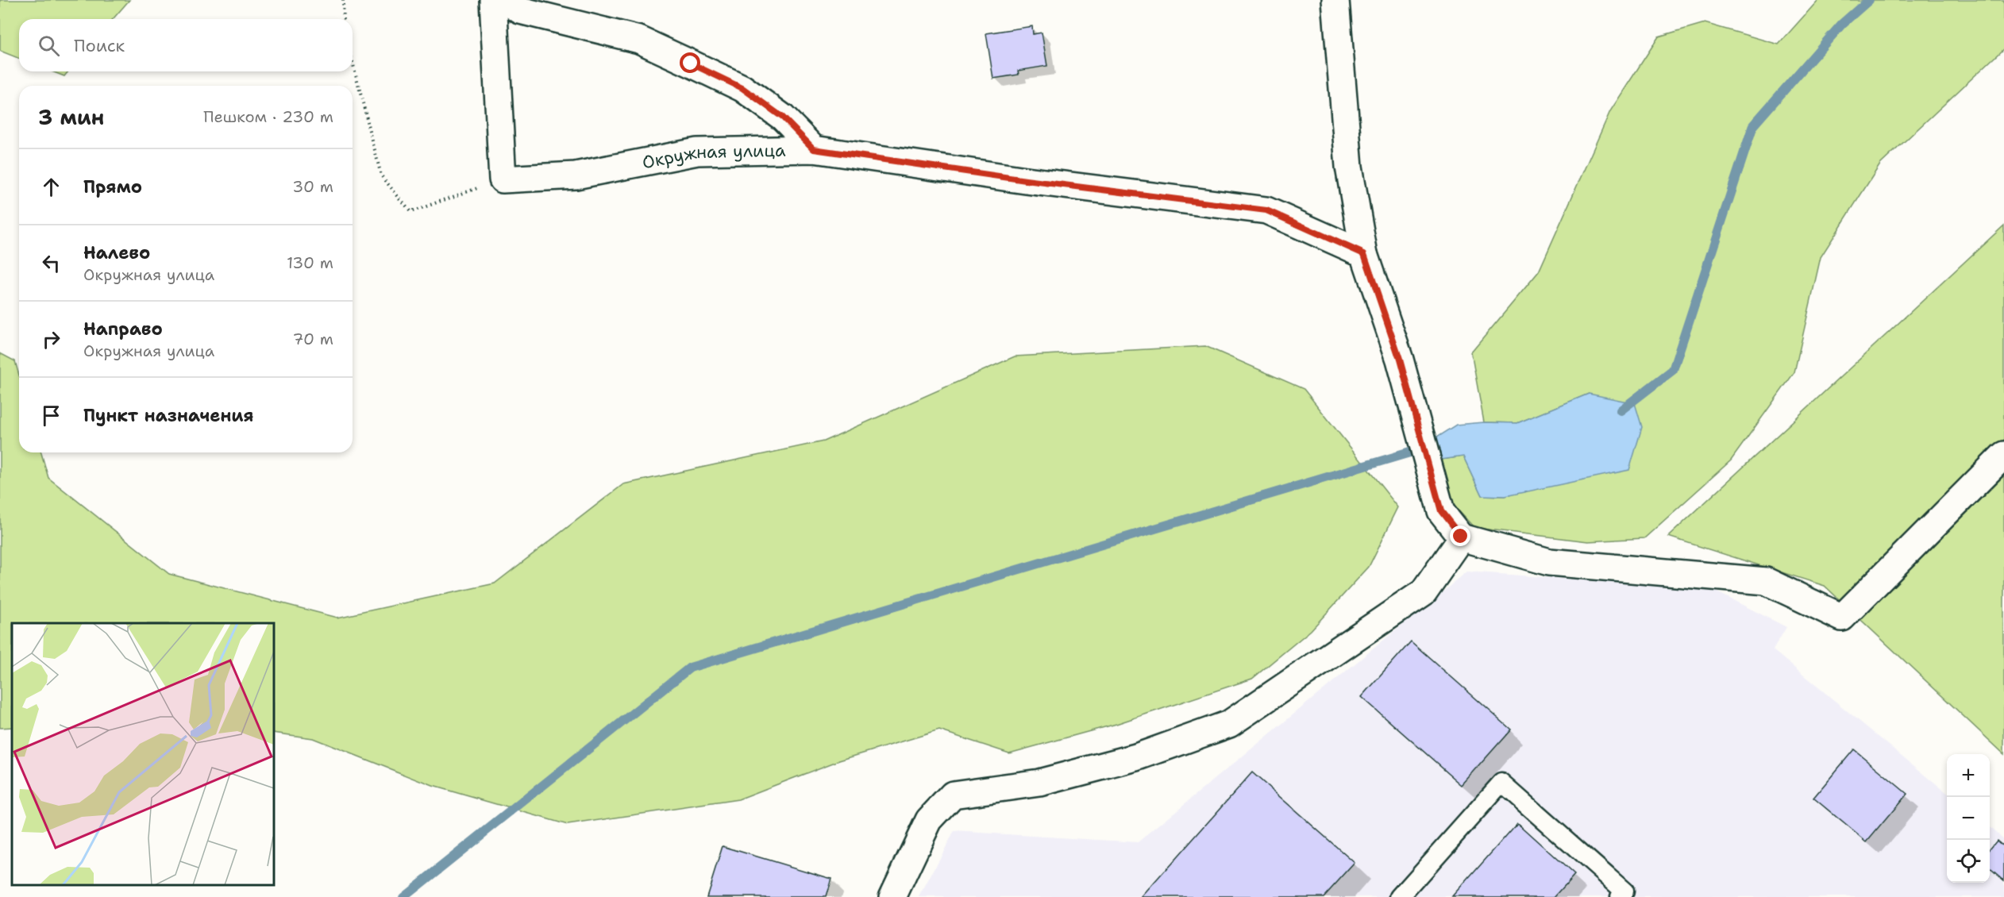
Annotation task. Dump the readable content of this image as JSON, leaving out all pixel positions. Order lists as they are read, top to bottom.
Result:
{
  "streets": {
    "street": ["Окружная улица"]
  },
  "page": {
    "search": "Поиск",
    "heading": ["3 мин", "Пешком · 230 m"],
    "list": [
      ["Прямо", "30 m"],
      ["Налево", "Окружная улица", "130 m"],
      ["Направо", "Окружная улица", "70 m"],
      "Пункт назначения"
    ],
    "map_buttons": ["+", "−"]
  }
}
